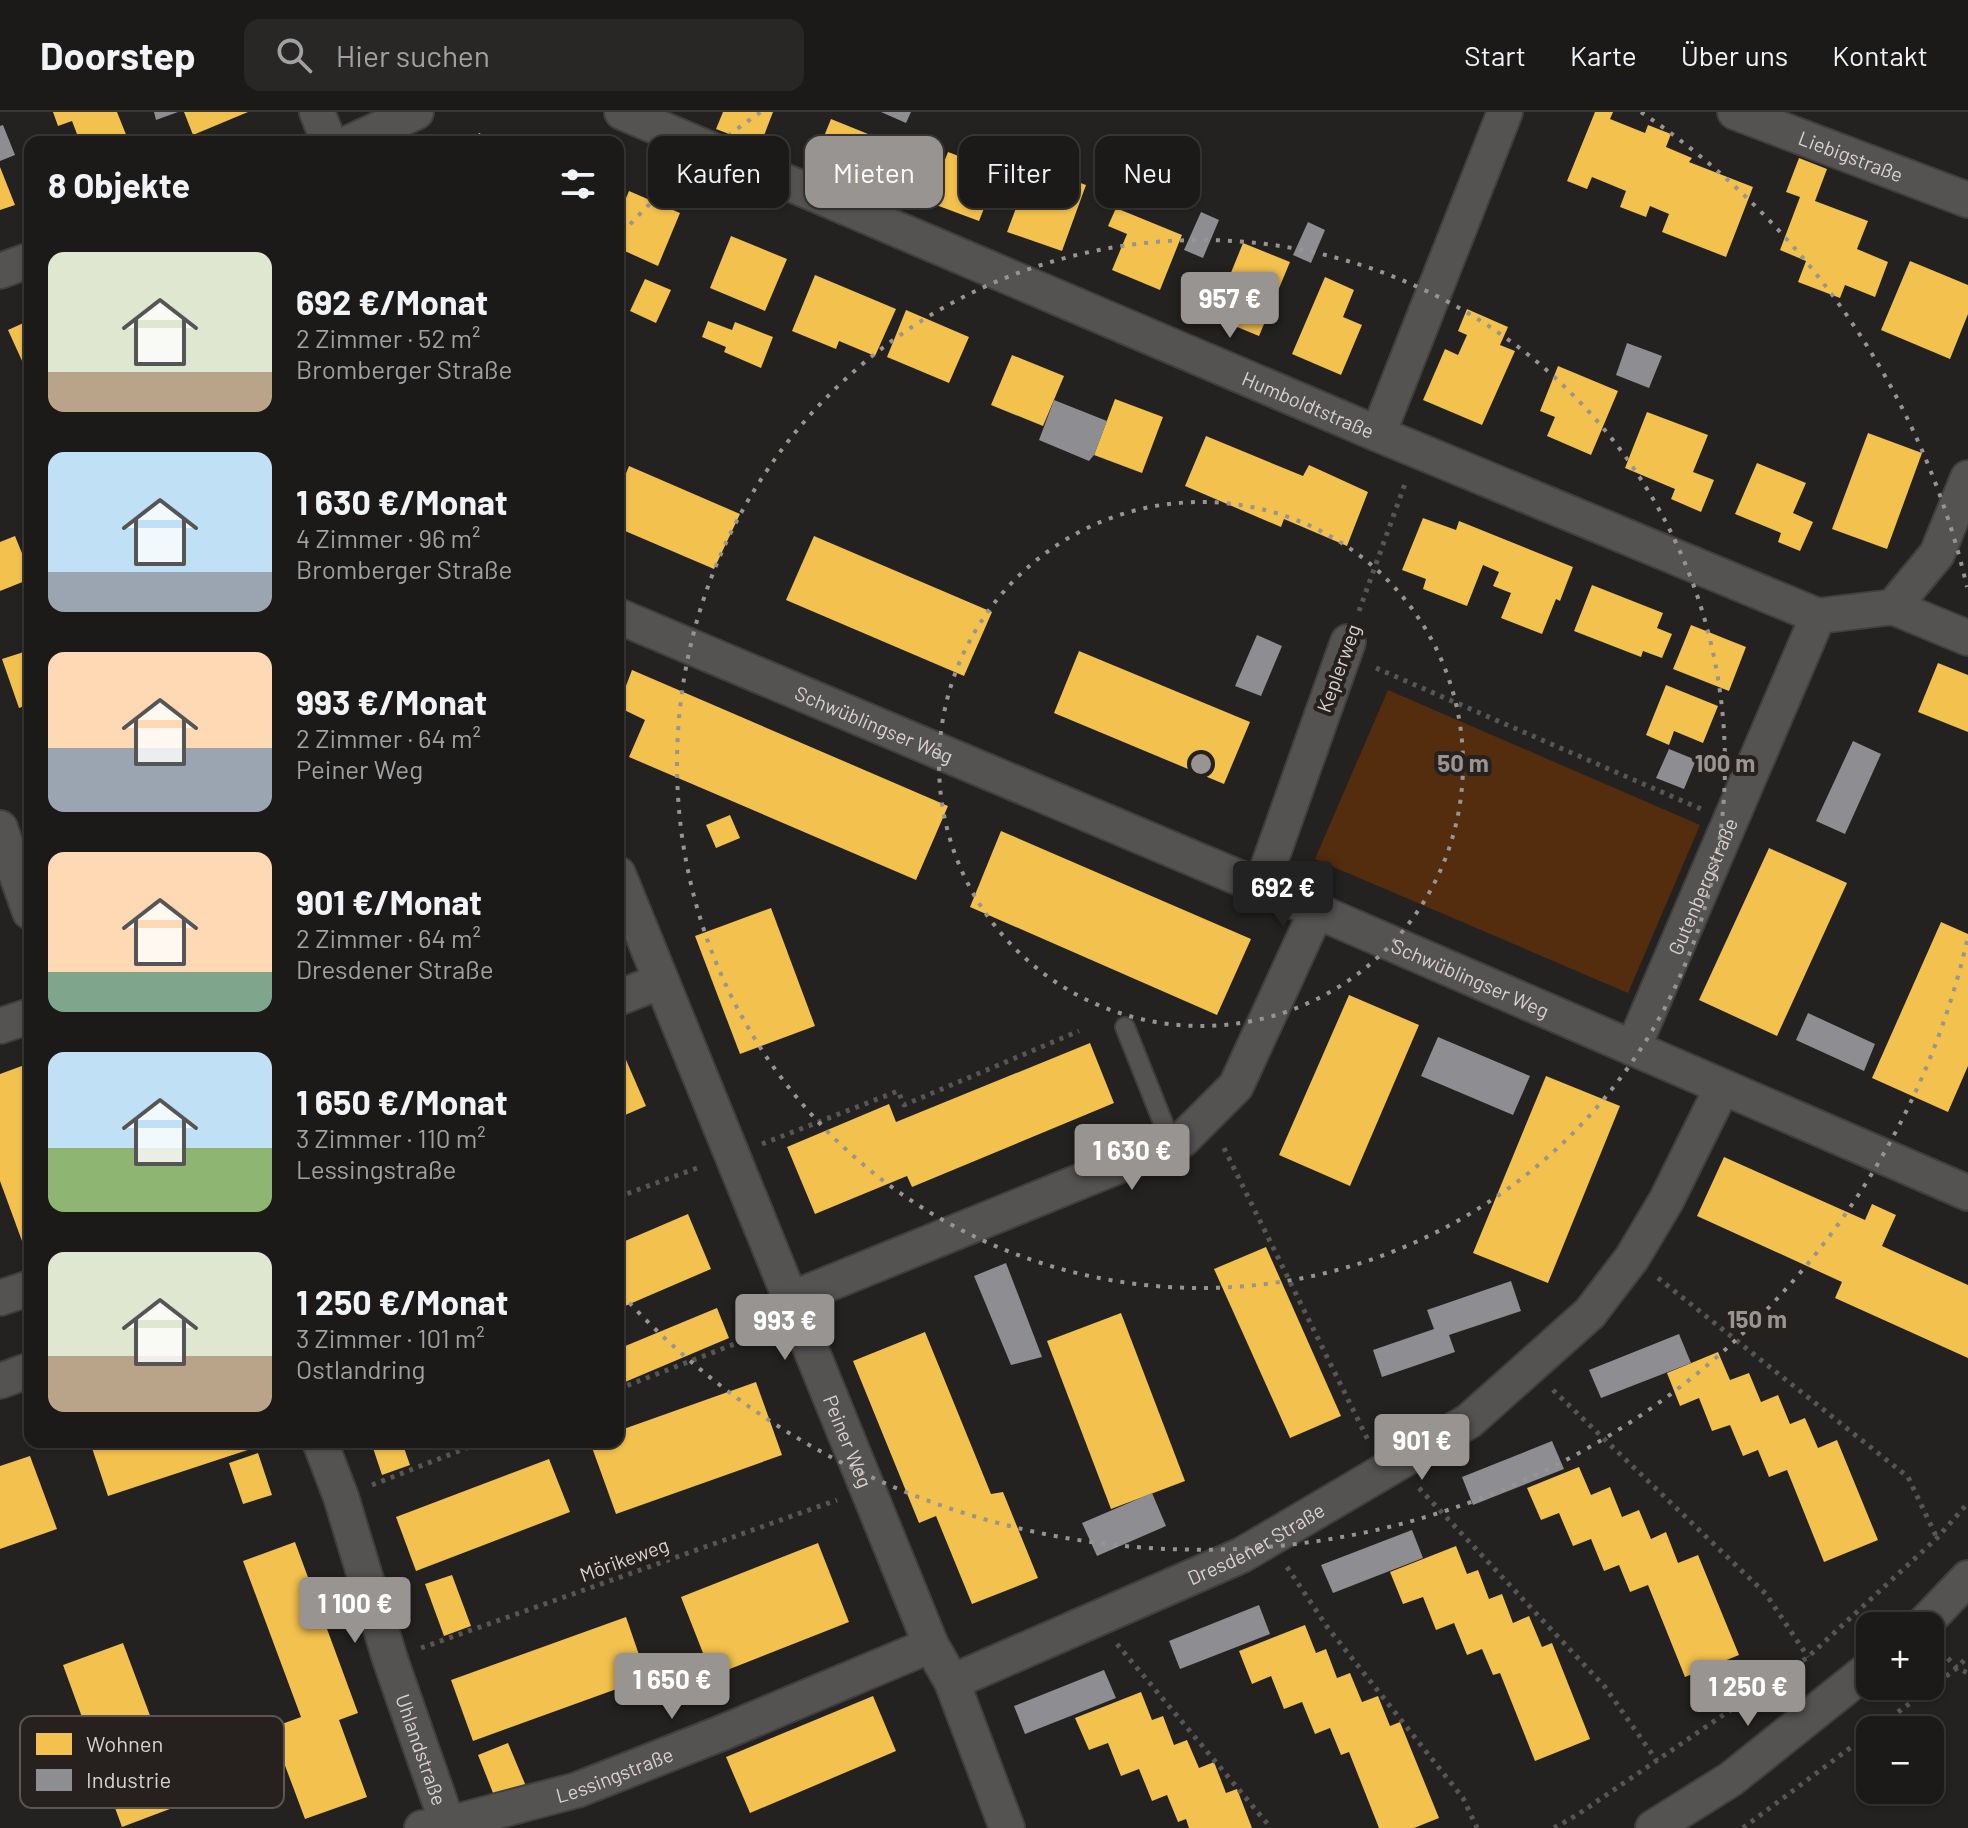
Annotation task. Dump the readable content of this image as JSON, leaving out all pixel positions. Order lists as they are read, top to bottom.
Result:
{
  "streets": {
    "street": [
      "Liebigstraße",
      "Humboldtstraße",
      "Keplerweg",
      "Schwüblingser Weg",
      "Gutenbergstraße",
      "Peiner Weg",
      "Dresdener Straße",
      "Uhlandstraße",
      "Lessingstraße"
    ],
    "path": ["Mörikeweg"]
  },
  "crossings": [
    ["Humboldtstraße", "Keplerweg"],
    ["Humboldtstraße", "Gutenbergstraße"],
    ["Keplerweg", "Schwüblingser Weg"],
    ["Schwüblingser Weg", "Gutenbergstraße"],
    ["Schwüblingser Weg", "Dresdener Straße"],
    ["Peiner Weg", "Dresdener Straße"],
    ["Peiner Weg", "Mörikeweg"],
    ["Peiner Weg", "Lessingstraße"],
    ["Mörikeweg", "Uhlandstraße"],
    ["Uhlandstraße", "Lessingstraße"]
  ],
  "legend": ["Wohnen", "Industrie"],
  "page": {
    "header": "Doorstep",
    "search": "Hier suchen",
    "nav": [
      "Start",
      "Karte",
      "Über uns",
      "Kontakt"
    ],
    "chip": [
      "Kaufen",
      "Mieten",
      "Filter",
      "Neu"
    ],
    "heading": "8 Objekte",
    "list": [
      {
        "name": "692 €/Monat",
        "note": "2 Zimmer · 52 m² · Bromberger Straße"
      },
      {
        "name": "1 630 €/Monat",
        "note": "4 Zimmer · 96 m² · Bromberger Straße"
      },
      {
        "name": "993 €/Monat",
        "note": "2 Zimmer · 64 m² · Peiner Weg"
      },
      {
        "name": "901 €/Monat",
        "note": "2 Zimmer · 64 m² · Dresdener Straße"
      },
      {
        "name": "1 650 €/Monat",
        "note": "3 Zimmer · 110 m² · Lessingstraße"
      },
      {
        "name": "1 250 €/Monat",
        "note": "3 Zimmer · 101 m² · Ostlandring"
      }
    ],
    "price": [
      "957 €",
      "692 €",
      "1 630 €",
      "993 €",
      "901 €",
      "1 100 €",
      "1 650 €",
      "1 250 €"
    ],
    "map_buttons": ["+", "−"]
  },
  "rings": ["50 m", "100 m", "150 m"]
}
